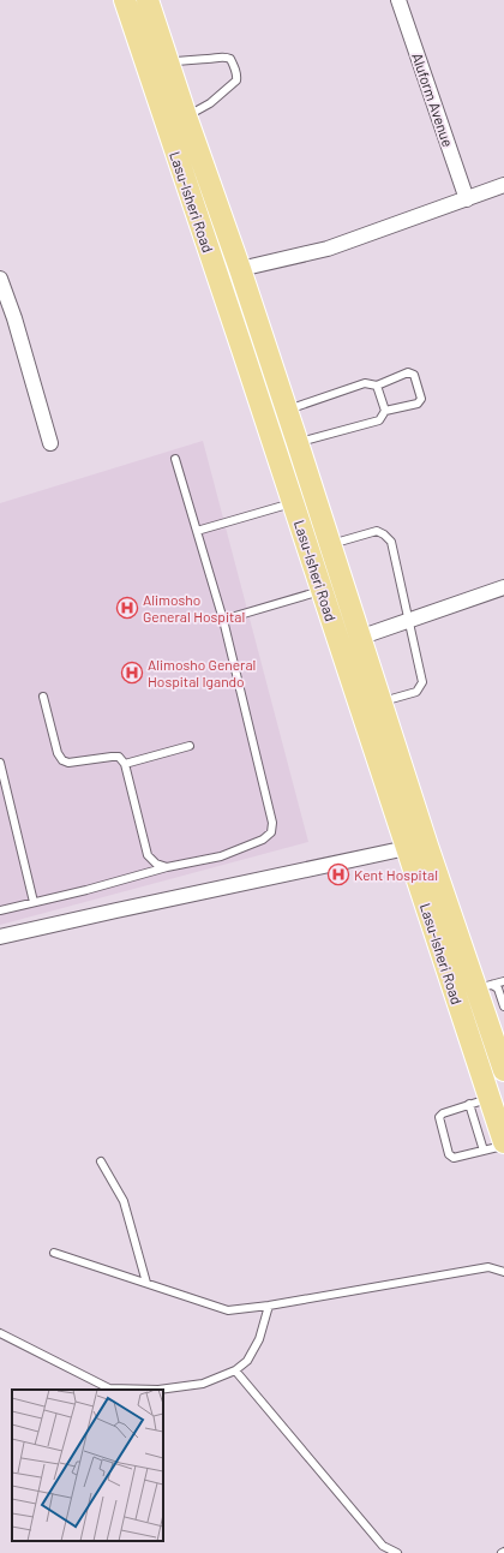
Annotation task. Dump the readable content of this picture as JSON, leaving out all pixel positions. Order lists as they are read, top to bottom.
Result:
{
  "streets": {
    "main road": ["Lasu-Isheri Road"],
    "street": ["Aluform Avenue"]
  },
  "places": {
    "hospital": ["Alimosho General Hospital", "Alimosho General Hospital Igando", "Kent Hospital"]
  }
}
